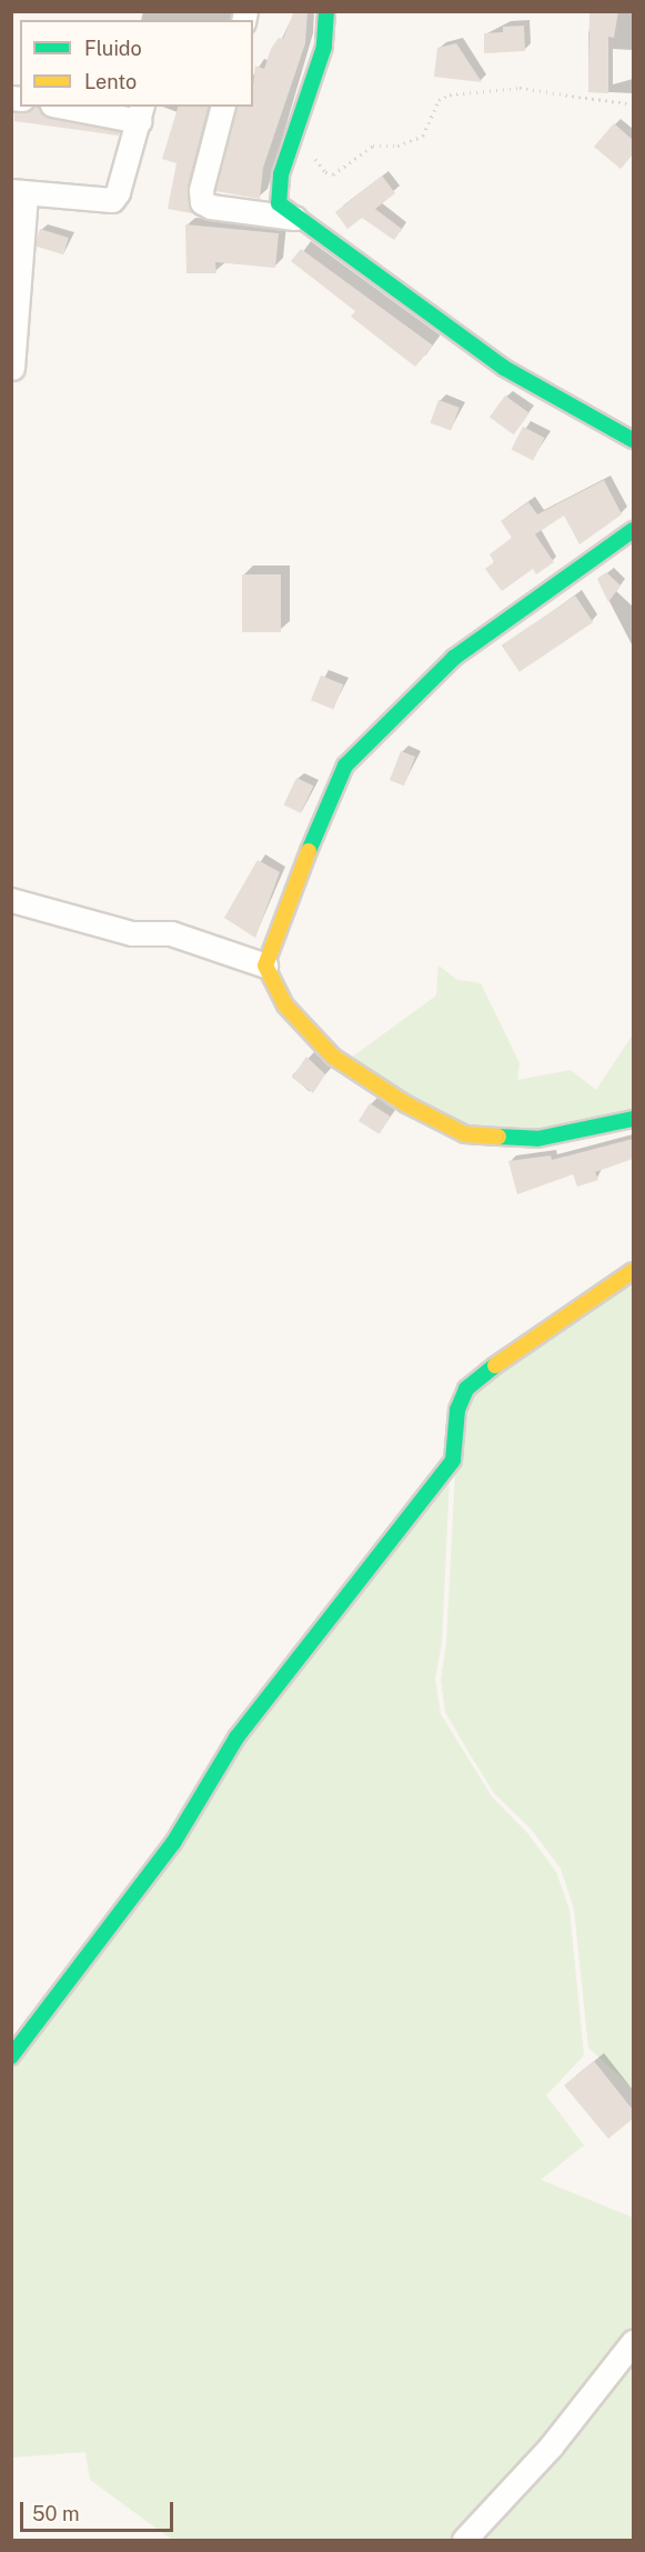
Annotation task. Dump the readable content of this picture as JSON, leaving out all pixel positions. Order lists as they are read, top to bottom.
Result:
{
  "legend": ["Fluido", "Lento"],
  "scale_bar": "50 m"
}
